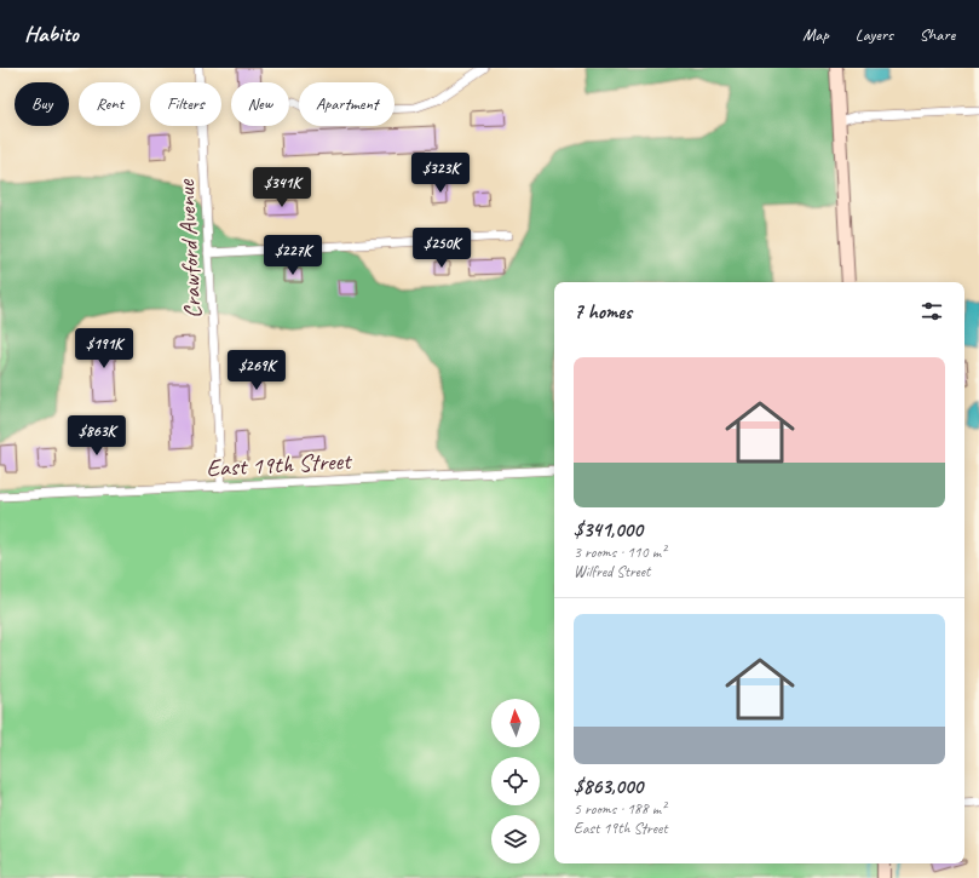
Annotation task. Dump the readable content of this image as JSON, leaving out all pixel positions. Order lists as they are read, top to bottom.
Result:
{
  "streets": {
    "street": ["Crawford Avenue", "East 19th Street"]
  },
  "crossings": [
    ["Crawford Avenue", "East 19th Street"]
  ],
  "north": "top",
  "page": {
    "header": "Habito",
    "nav": ["Map", "Layers", "Share"],
    "chip": [
      "Buy",
      "Rent",
      "Filters",
      "New",
      "Apartment"
    ],
    "price": [
      "$323K",
      "$341K",
      "$250K",
      "$227K",
      "$191K",
      "$269K",
      "$863K"
    ],
    "heading": "7 homes",
    "list": [
      {
        "name": "$341,000",
        "note": "3 rooms · 110 m² · Wilfred Street"
      },
      {
        "name": "$863,000",
        "note": "5 rooms · 188 m² · East 19th Street"
      }
    ]
  }
}
